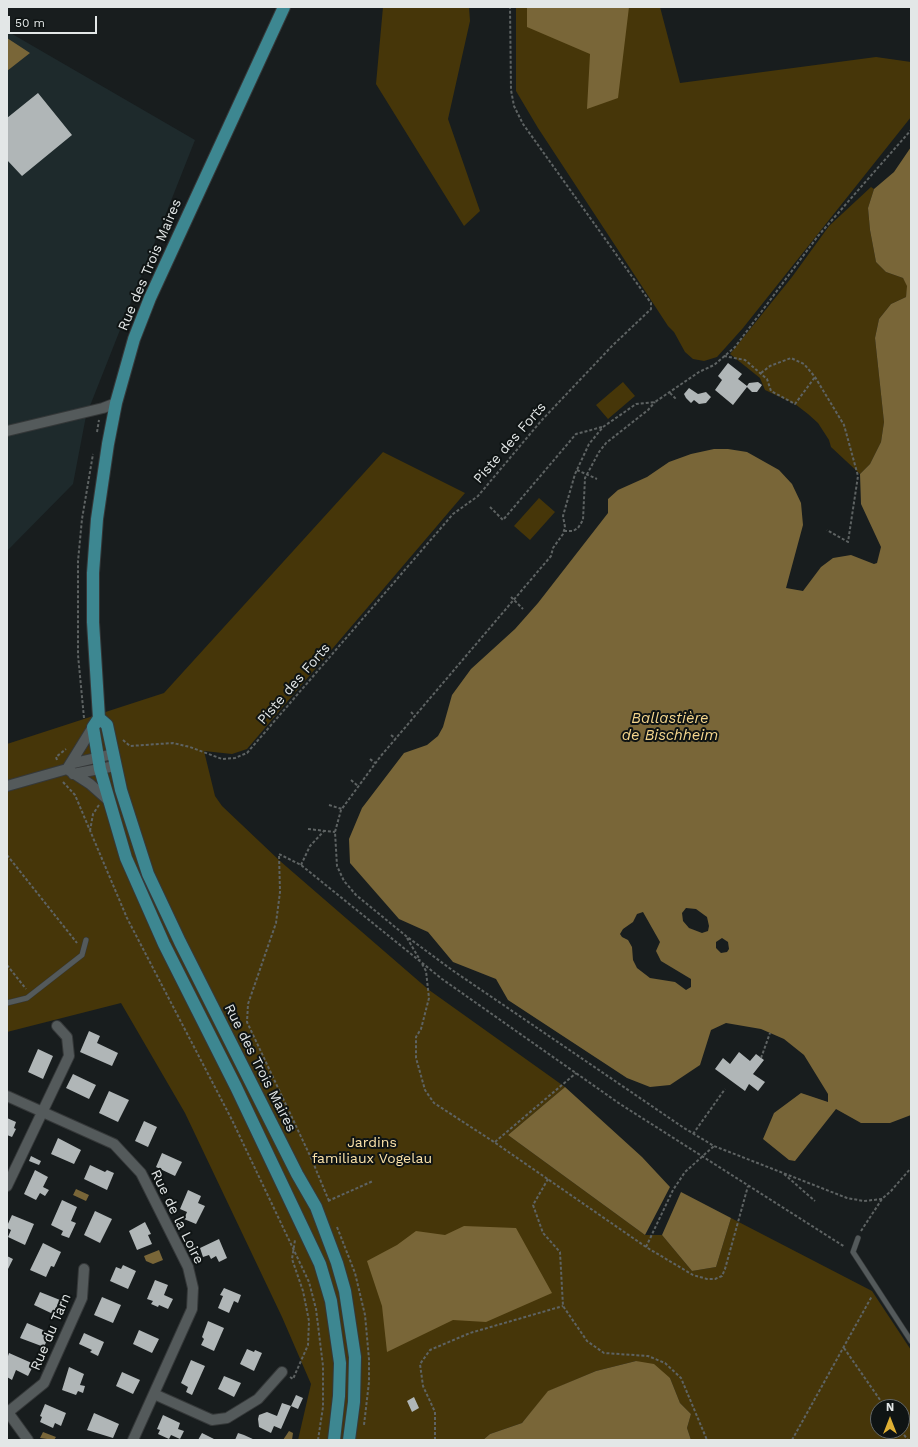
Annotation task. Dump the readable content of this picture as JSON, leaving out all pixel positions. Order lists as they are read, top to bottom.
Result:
{
  "streets": {
    "main road": ["Rue des Trois Maires"],
    "street": ["Rue de la Loire", "Rue du Tarn"],
    "path": ["Piste des Forts"]
  },
  "water": ["Ballastière de Bischheim"],
  "parks": ["Jardins familiaux Vogelau"],
  "scale_bar": "50 m",
  "north": "top"
}
